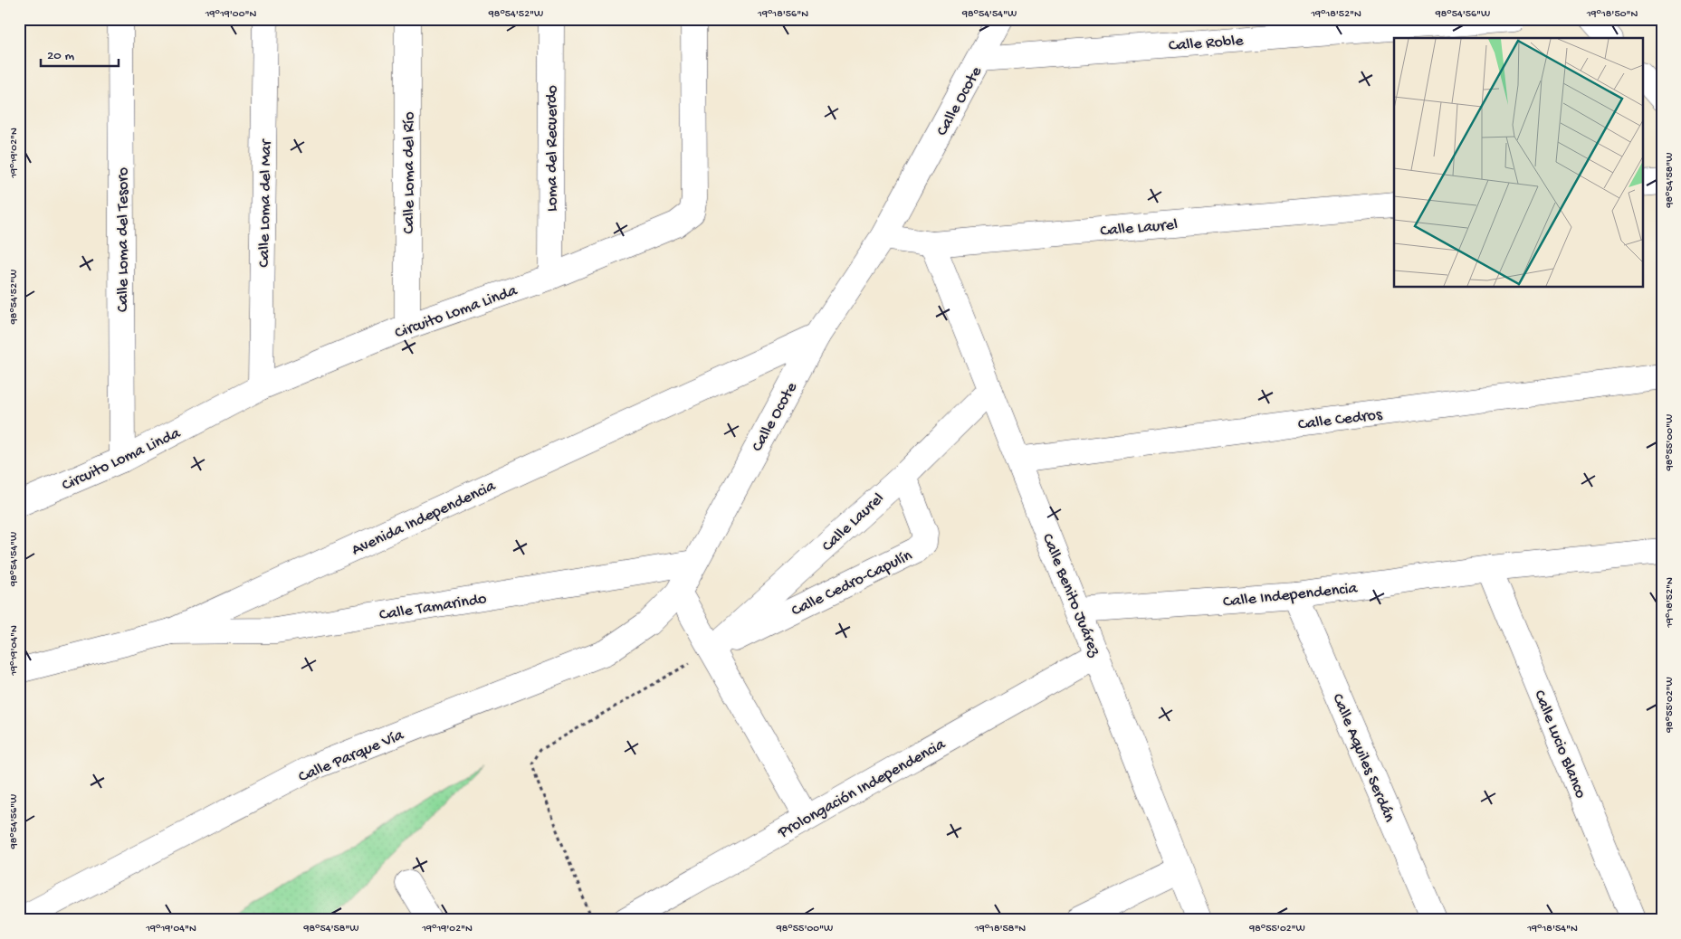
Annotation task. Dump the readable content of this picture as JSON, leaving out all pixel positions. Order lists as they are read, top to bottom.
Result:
{
  "streets": {
    "street": [
      "Calle Roble",
      "Calle Ocote",
      "Loma del Recuerdo",
      "Calle Loma del Río",
      "Calle Loma del Mar",
      "Calle Laurel",
      "Calle Loma del Tesoro",
      "Circuito Loma Linda",
      "Calle Cedros",
      "Avenida Independencia",
      "Calle Cedro-Capulín",
      "Calle Independencia",
      "Calle Benito Juárez",
      "Calle Tamarindo",
      "Calle Lucio Blanco",
      "Calle Parque Vía",
      "Calle Aquiles Serdán",
      "Prolongación Independencia"
    ]
  },
  "crossings": [
    ["Calle Roble", "Calle Ocote"],
    ["Calle Ocote", "Calle Laurel"],
    ["Calle Ocote", "Avenida Independencia"],
    ["Calle Ocote", "Calle Tamarindo"],
    ["Calle Ocote", "Calle Parque Vía"],
    ["Loma del Recuerdo", "Circuito Loma Linda"],
    ["Calle Loma del Río", "Circuito Loma Linda"],
    ["Calle Loma del Mar", "Circuito Loma Linda"],
    ["Calle Laurel", "Calle Cedro-Capulín"],
    ["Calle Laurel", "Calle Benito Juárez"],
    ["Calle Loma del Tesoro", "Circuito Loma Linda"],
    ["Calle Cedros", "Calle Benito Juárez"],
    ["Avenida Independencia", "Calle Tamarindo"],
    ["Calle Independencia", "Calle Benito Juárez"],
    ["Calle Independencia", "Calle Lucio Blanco"],
    ["Calle Independencia", "Calle Aquiles Serdán"],
    ["Calle Benito Juárez", "Prolongación Independencia"]
  ],
  "scale_bar": "20 m",
  "coordinates": [
    "19°19'00\"N",
    "98°54'52\"W",
    "19°18'56\"N",
    "98°54'54\"W",
    "19°18'52\"N",
    "98°54'56\"W",
    "19°18'50\"N",
    "19°19'02\"N",
    "98°54'58\"W",
    "98°55'00\"W",
    "19°19'04\"N",
    "98°55'02\"W",
    "19°18'58\"N",
    "19°18'54\"N"
  ]
}
